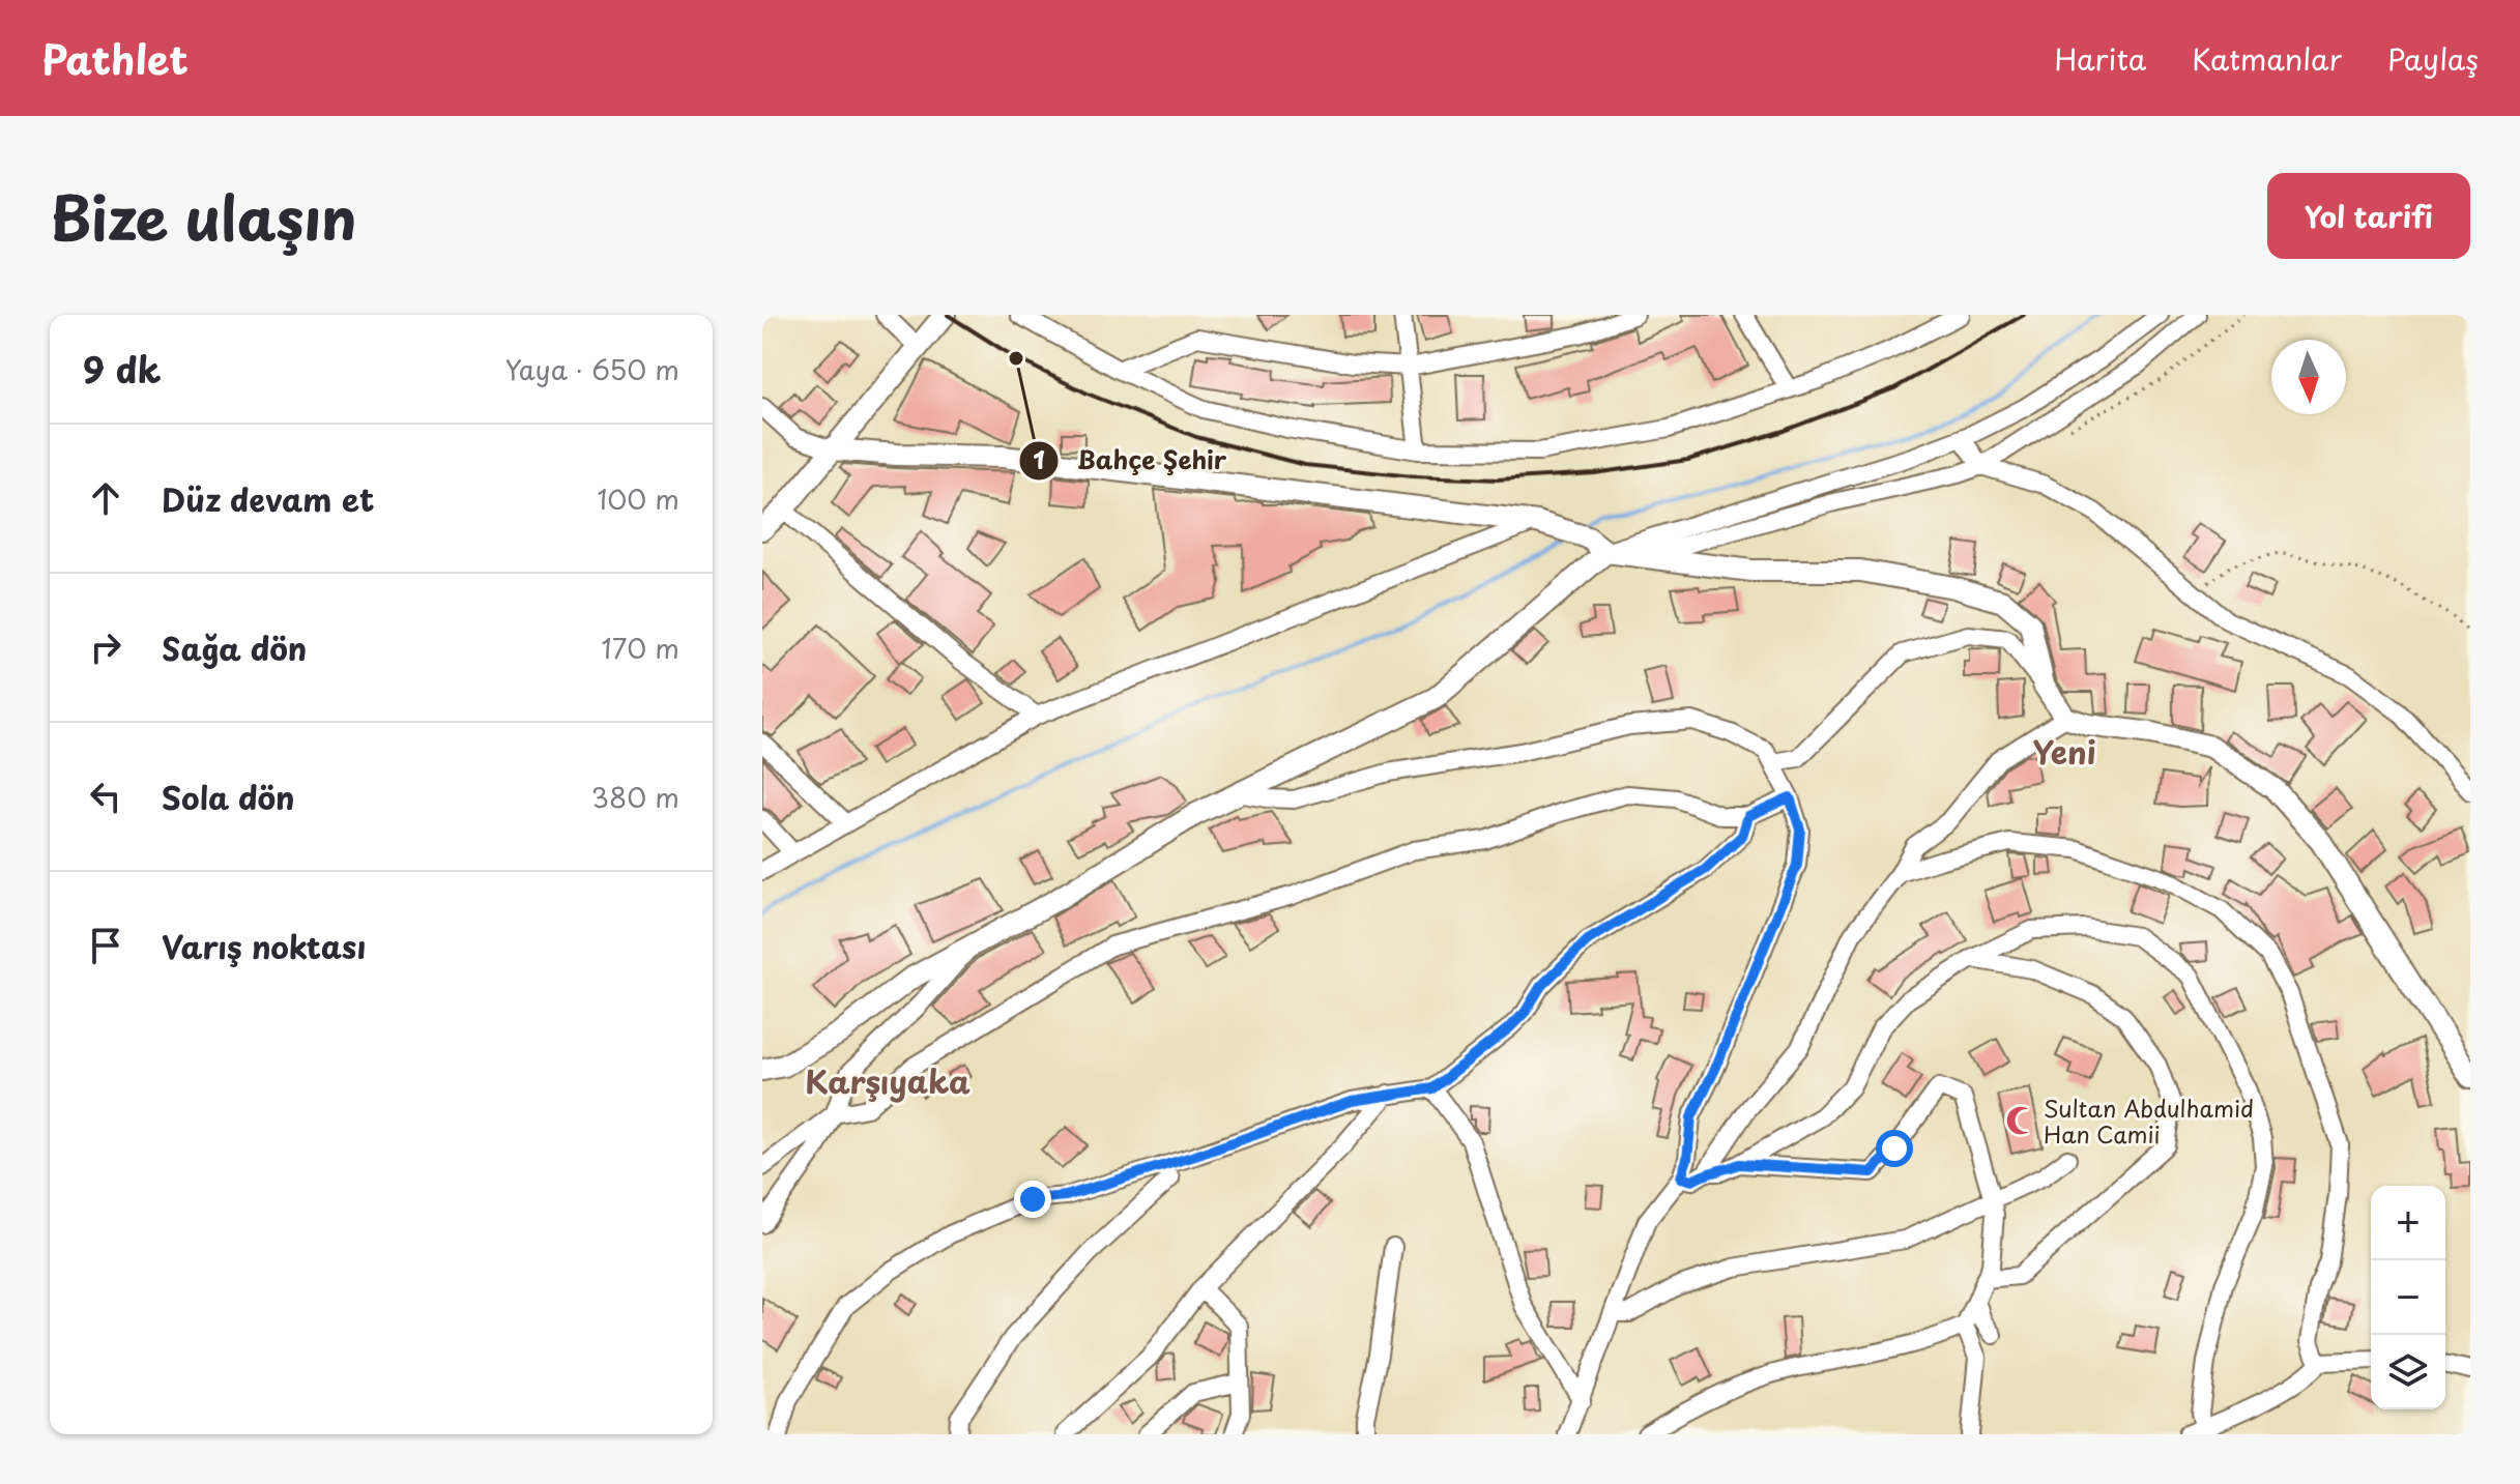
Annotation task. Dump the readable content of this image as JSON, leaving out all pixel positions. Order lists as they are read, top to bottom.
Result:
{
  "districts": ["Yeni", "Karşıyaka"],
  "places": {
    "other": ["Bahçe Şehir"],
    "mosque": ["Sultan Abdulhamid Han Camii"]
  },
  "north": "bottom",
  "page": {
    "header": "Pathlet",
    "nav": ["Harita", "Katmanlar", "Paylaş"],
    "title": "Bize ulaşın",
    "buttons": "Yol tarifi",
    "heading": ["9 dk", "Yaya · 650 m"],
    "list": [
      ["Düz devam et", "100 m"],
      ["Sağa dön", "170 m"],
      ["Sola dön", "380 m"],
      "Varış noktası"
    ],
    "map_buttons": ["+", "−"]
  }
}
